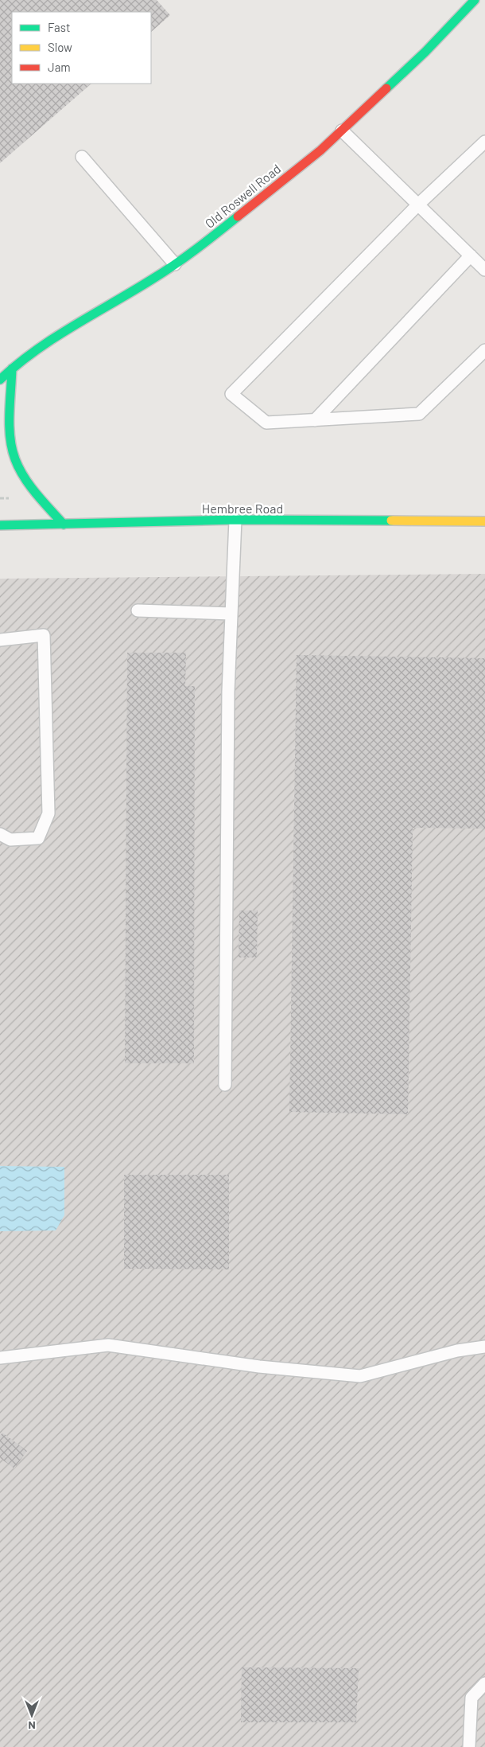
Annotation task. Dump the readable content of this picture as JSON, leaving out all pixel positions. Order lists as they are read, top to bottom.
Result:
{
  "streets": {
    "street": ["Old Roswell Road", "Hembree Road"]
  },
  "legend": ["Fast", "Slow", "Jam"],
  "north": "bottom"
}
